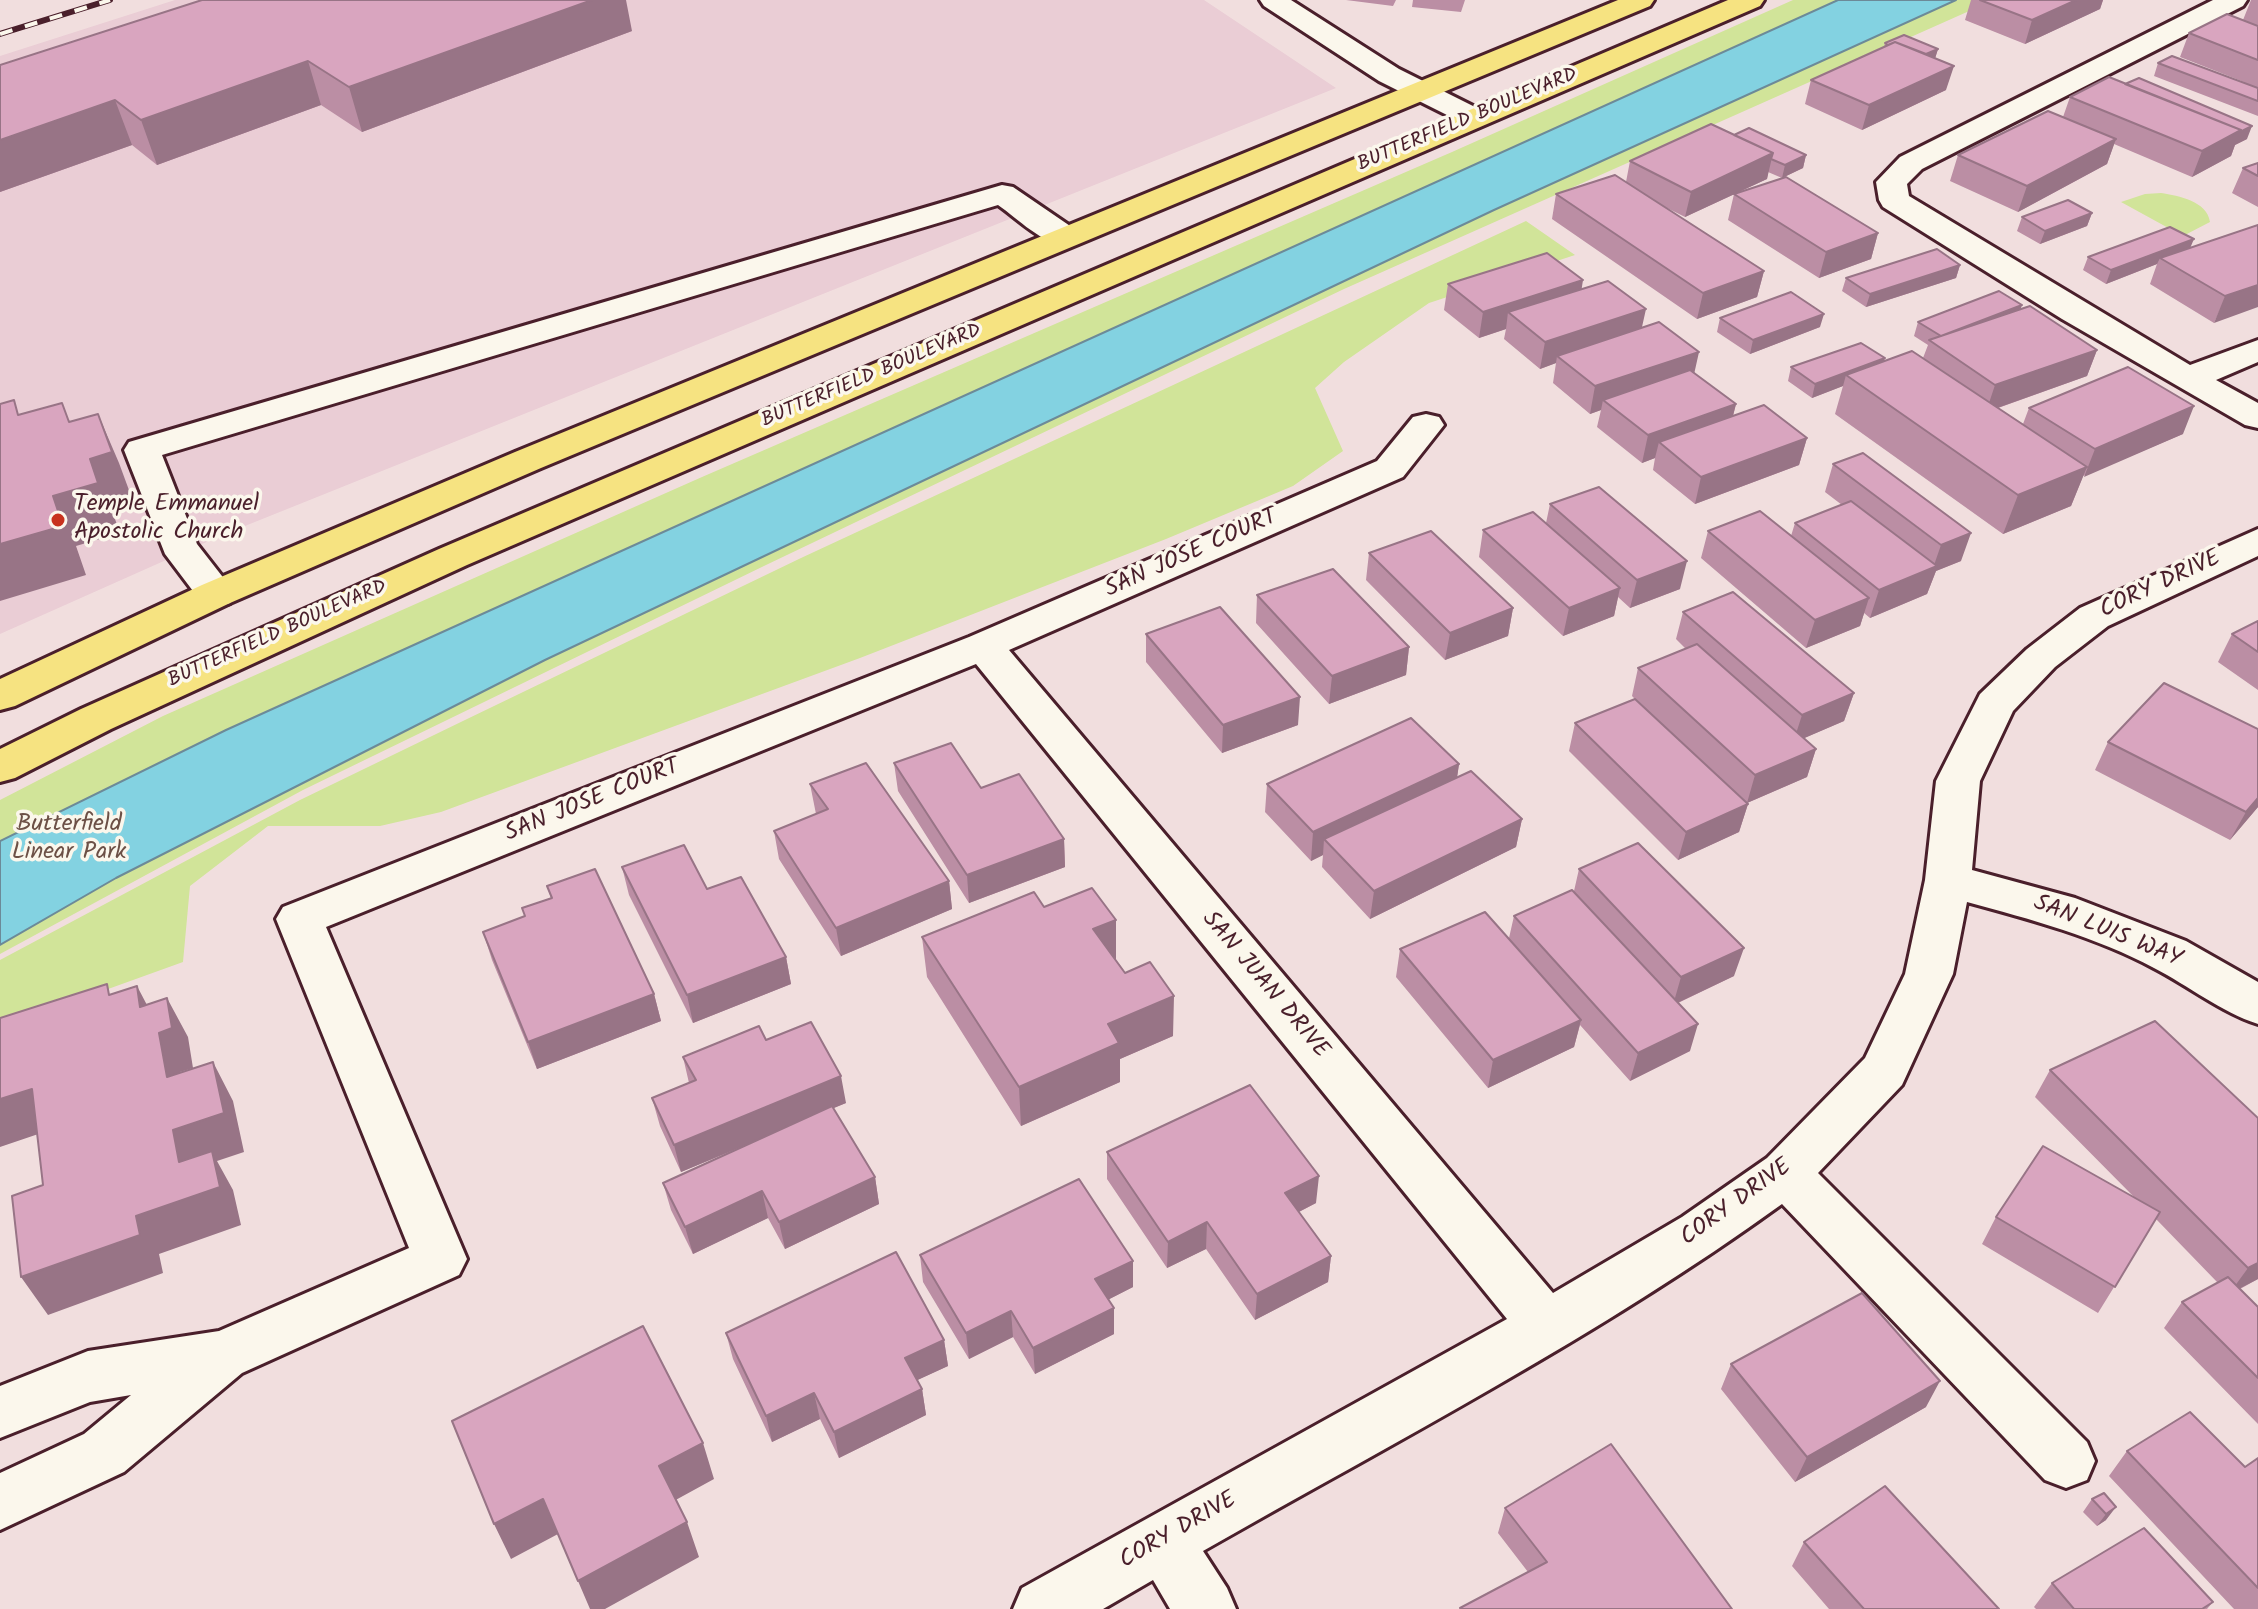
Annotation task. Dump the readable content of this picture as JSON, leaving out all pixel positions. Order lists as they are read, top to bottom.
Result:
{
  "streets": {
    "main road": ["BUTTERFIELD BOULEVARD"],
    "street": [
      "SAN JOSE COURT",
      "CORY DRIVE",
      "SAN LUIS WAY",
      "SAN JUAN DRIVE"
    ]
  },
  "crossings": [
    ["SAN JOSE COURT", "SAN JUAN DRIVE"],
    ["CORY DRIVE", "SAN LUIS WAY"],
    ["CORY DRIVE", "SAN JUAN DRIVE"]
  ],
  "parks": ["Butterfield Linear Park"],
  "places": ["Temple Emmanuel Apostolic Church"]
}
